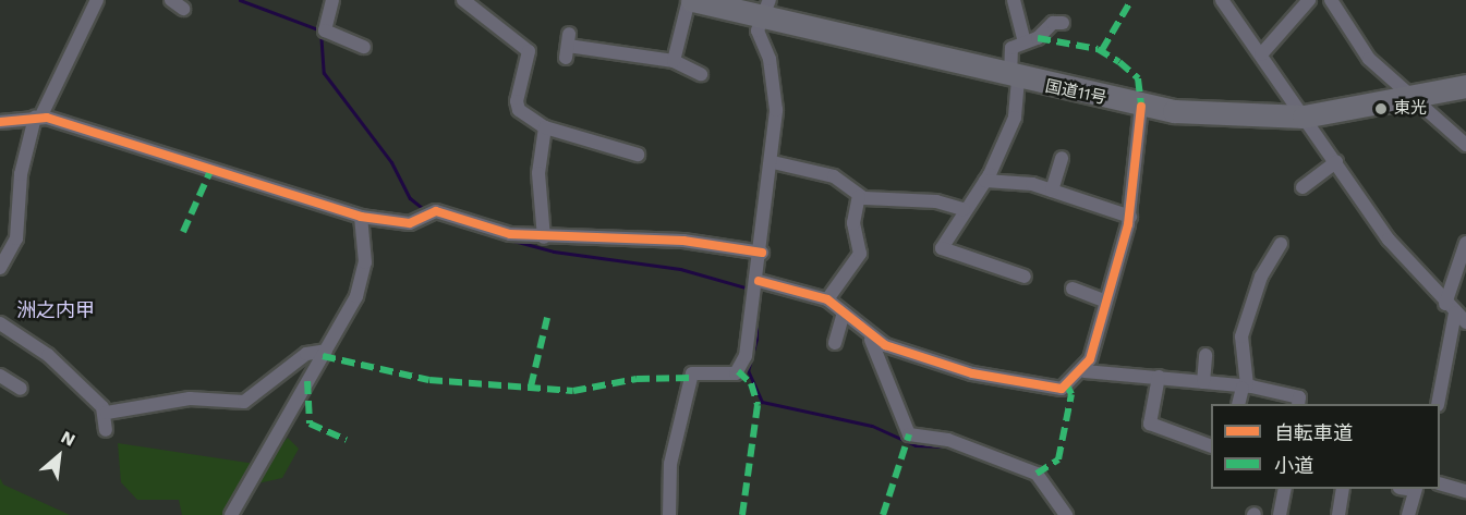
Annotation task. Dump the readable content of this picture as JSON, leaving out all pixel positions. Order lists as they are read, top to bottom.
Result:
{
  "streets": {
    "highway": ["国道11号"]
  },
  "districts": ["洲之内甲"],
  "places": ["東光"],
  "legend": ["自転車道", "小道"],
  "north": "top right"
}
